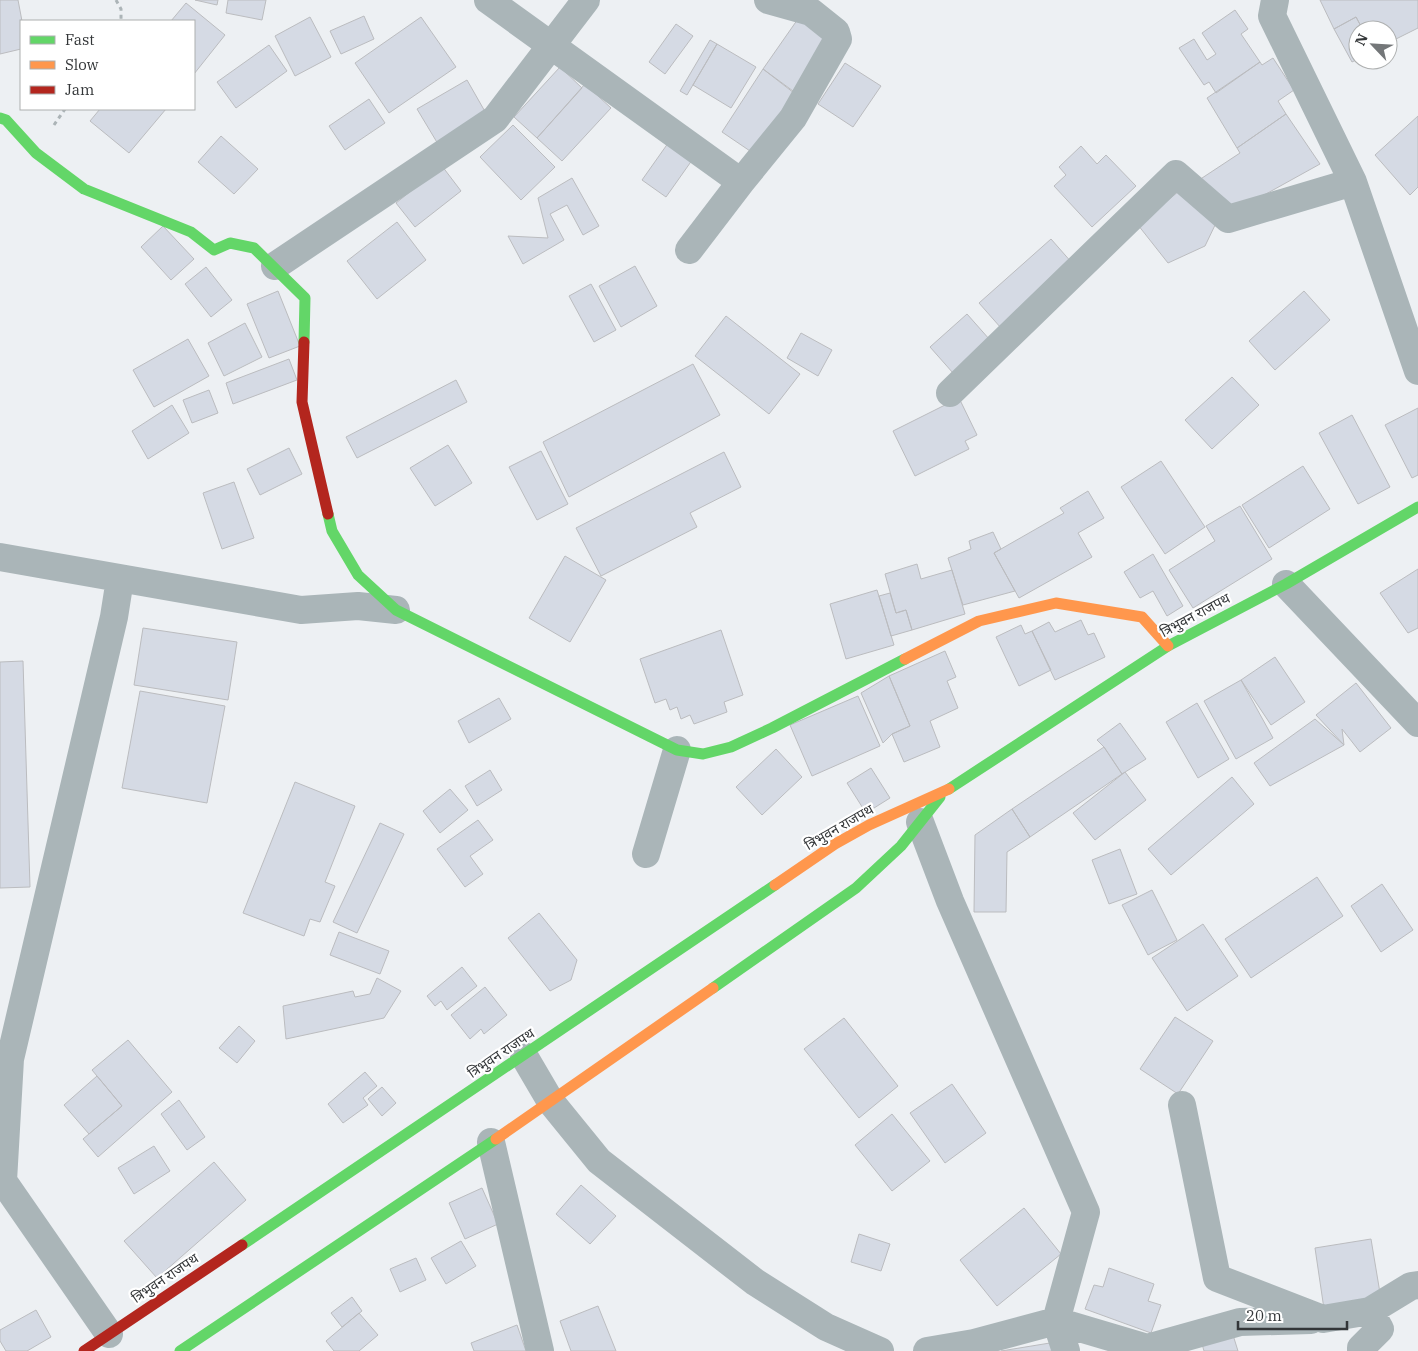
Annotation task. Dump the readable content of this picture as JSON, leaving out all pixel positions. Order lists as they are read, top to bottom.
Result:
{
  "streets": {
    "main road": ["त्रिभुवन राजपथ"]
  },
  "legend": ["Fast", "Slow", "Jam"],
  "scale_bar": "20 m",
  "north": "top left"
}
